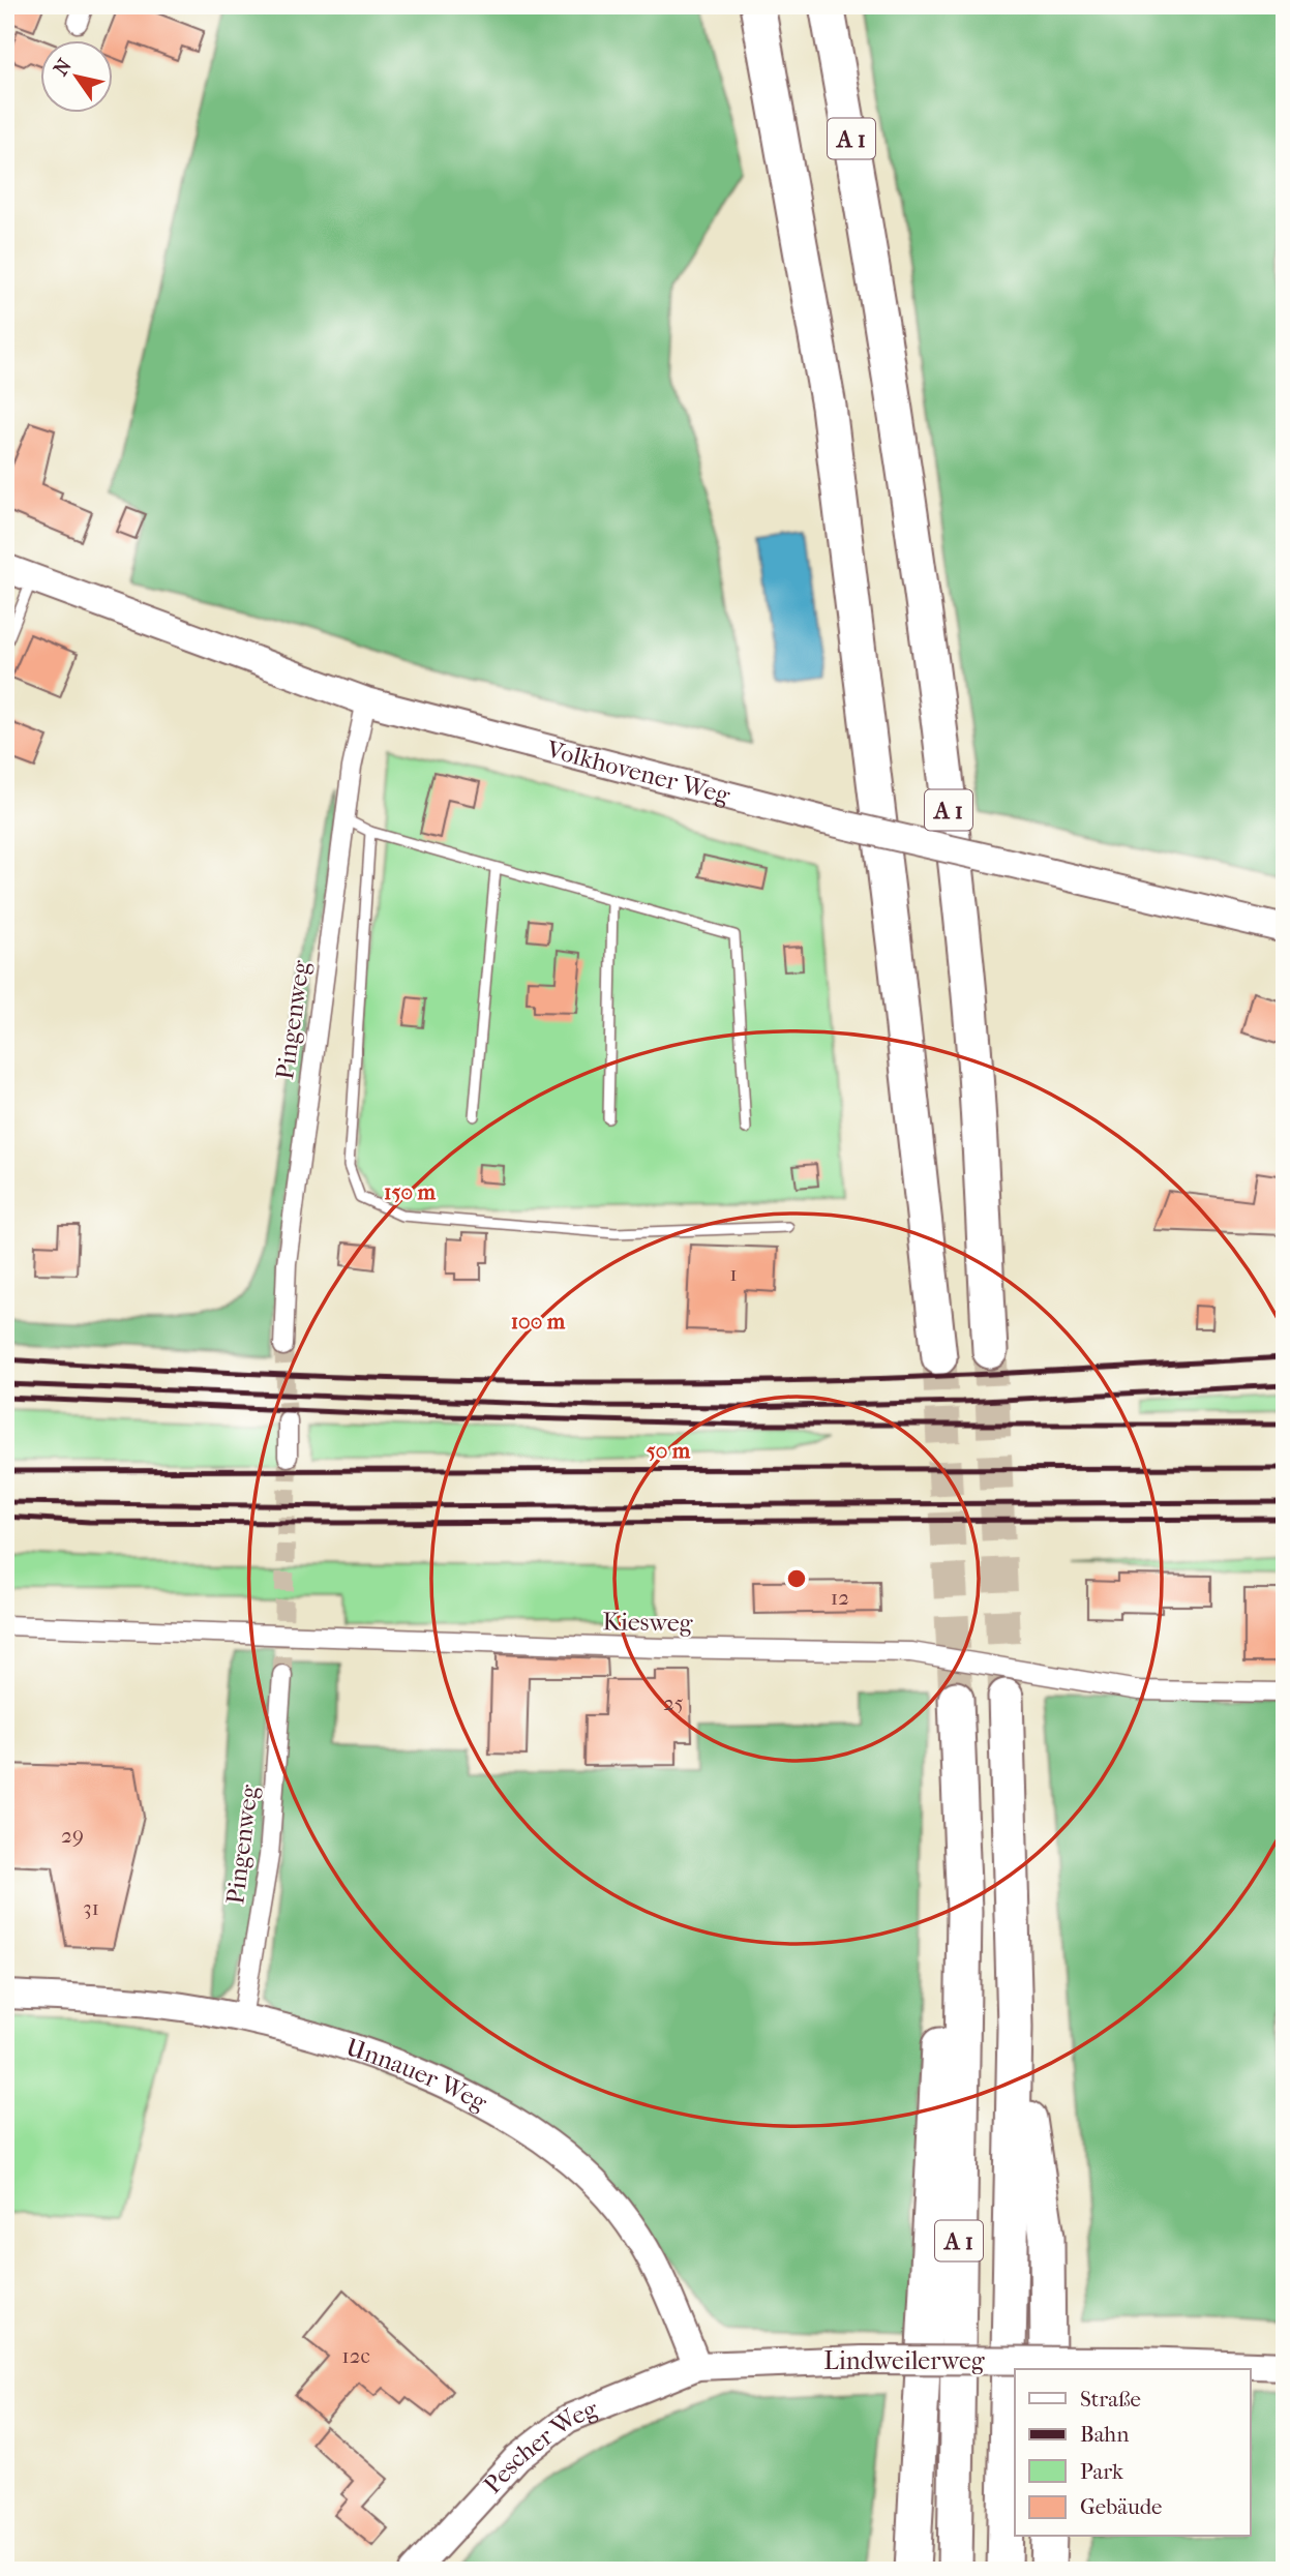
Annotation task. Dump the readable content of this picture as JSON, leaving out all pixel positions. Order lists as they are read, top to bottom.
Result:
{
  "streets": {
    "highway": ["A 1"],
    "street": [
      "Volkhovener Weg",
      "Pingenweg",
      "Kiesweg",
      "Unnauer Weg",
      "Lindweilerweg",
      "Pescher Weg"
    ]
  },
  "crossings": [
    ["Volkhovener Weg", "Pingenweg"],
    ["Pingenweg", "Unnauer Weg"],
    ["Unnauer Weg", "Lindweilerweg"],
    ["Unnauer Weg", "Pescher Weg"],
    ["Lindweilerweg", "Pescher Weg"]
  ],
  "house_numbers": [
    "1",
    "12",
    "25",
    "29",
    "31",
    "12c"
  ],
  "legend": [
    "Straße",
    "Bahn",
    "Park",
    "Gebäude"
  ],
  "north": "top left",
  "rings": ["150 m", "100 m", "50 m"]
}
